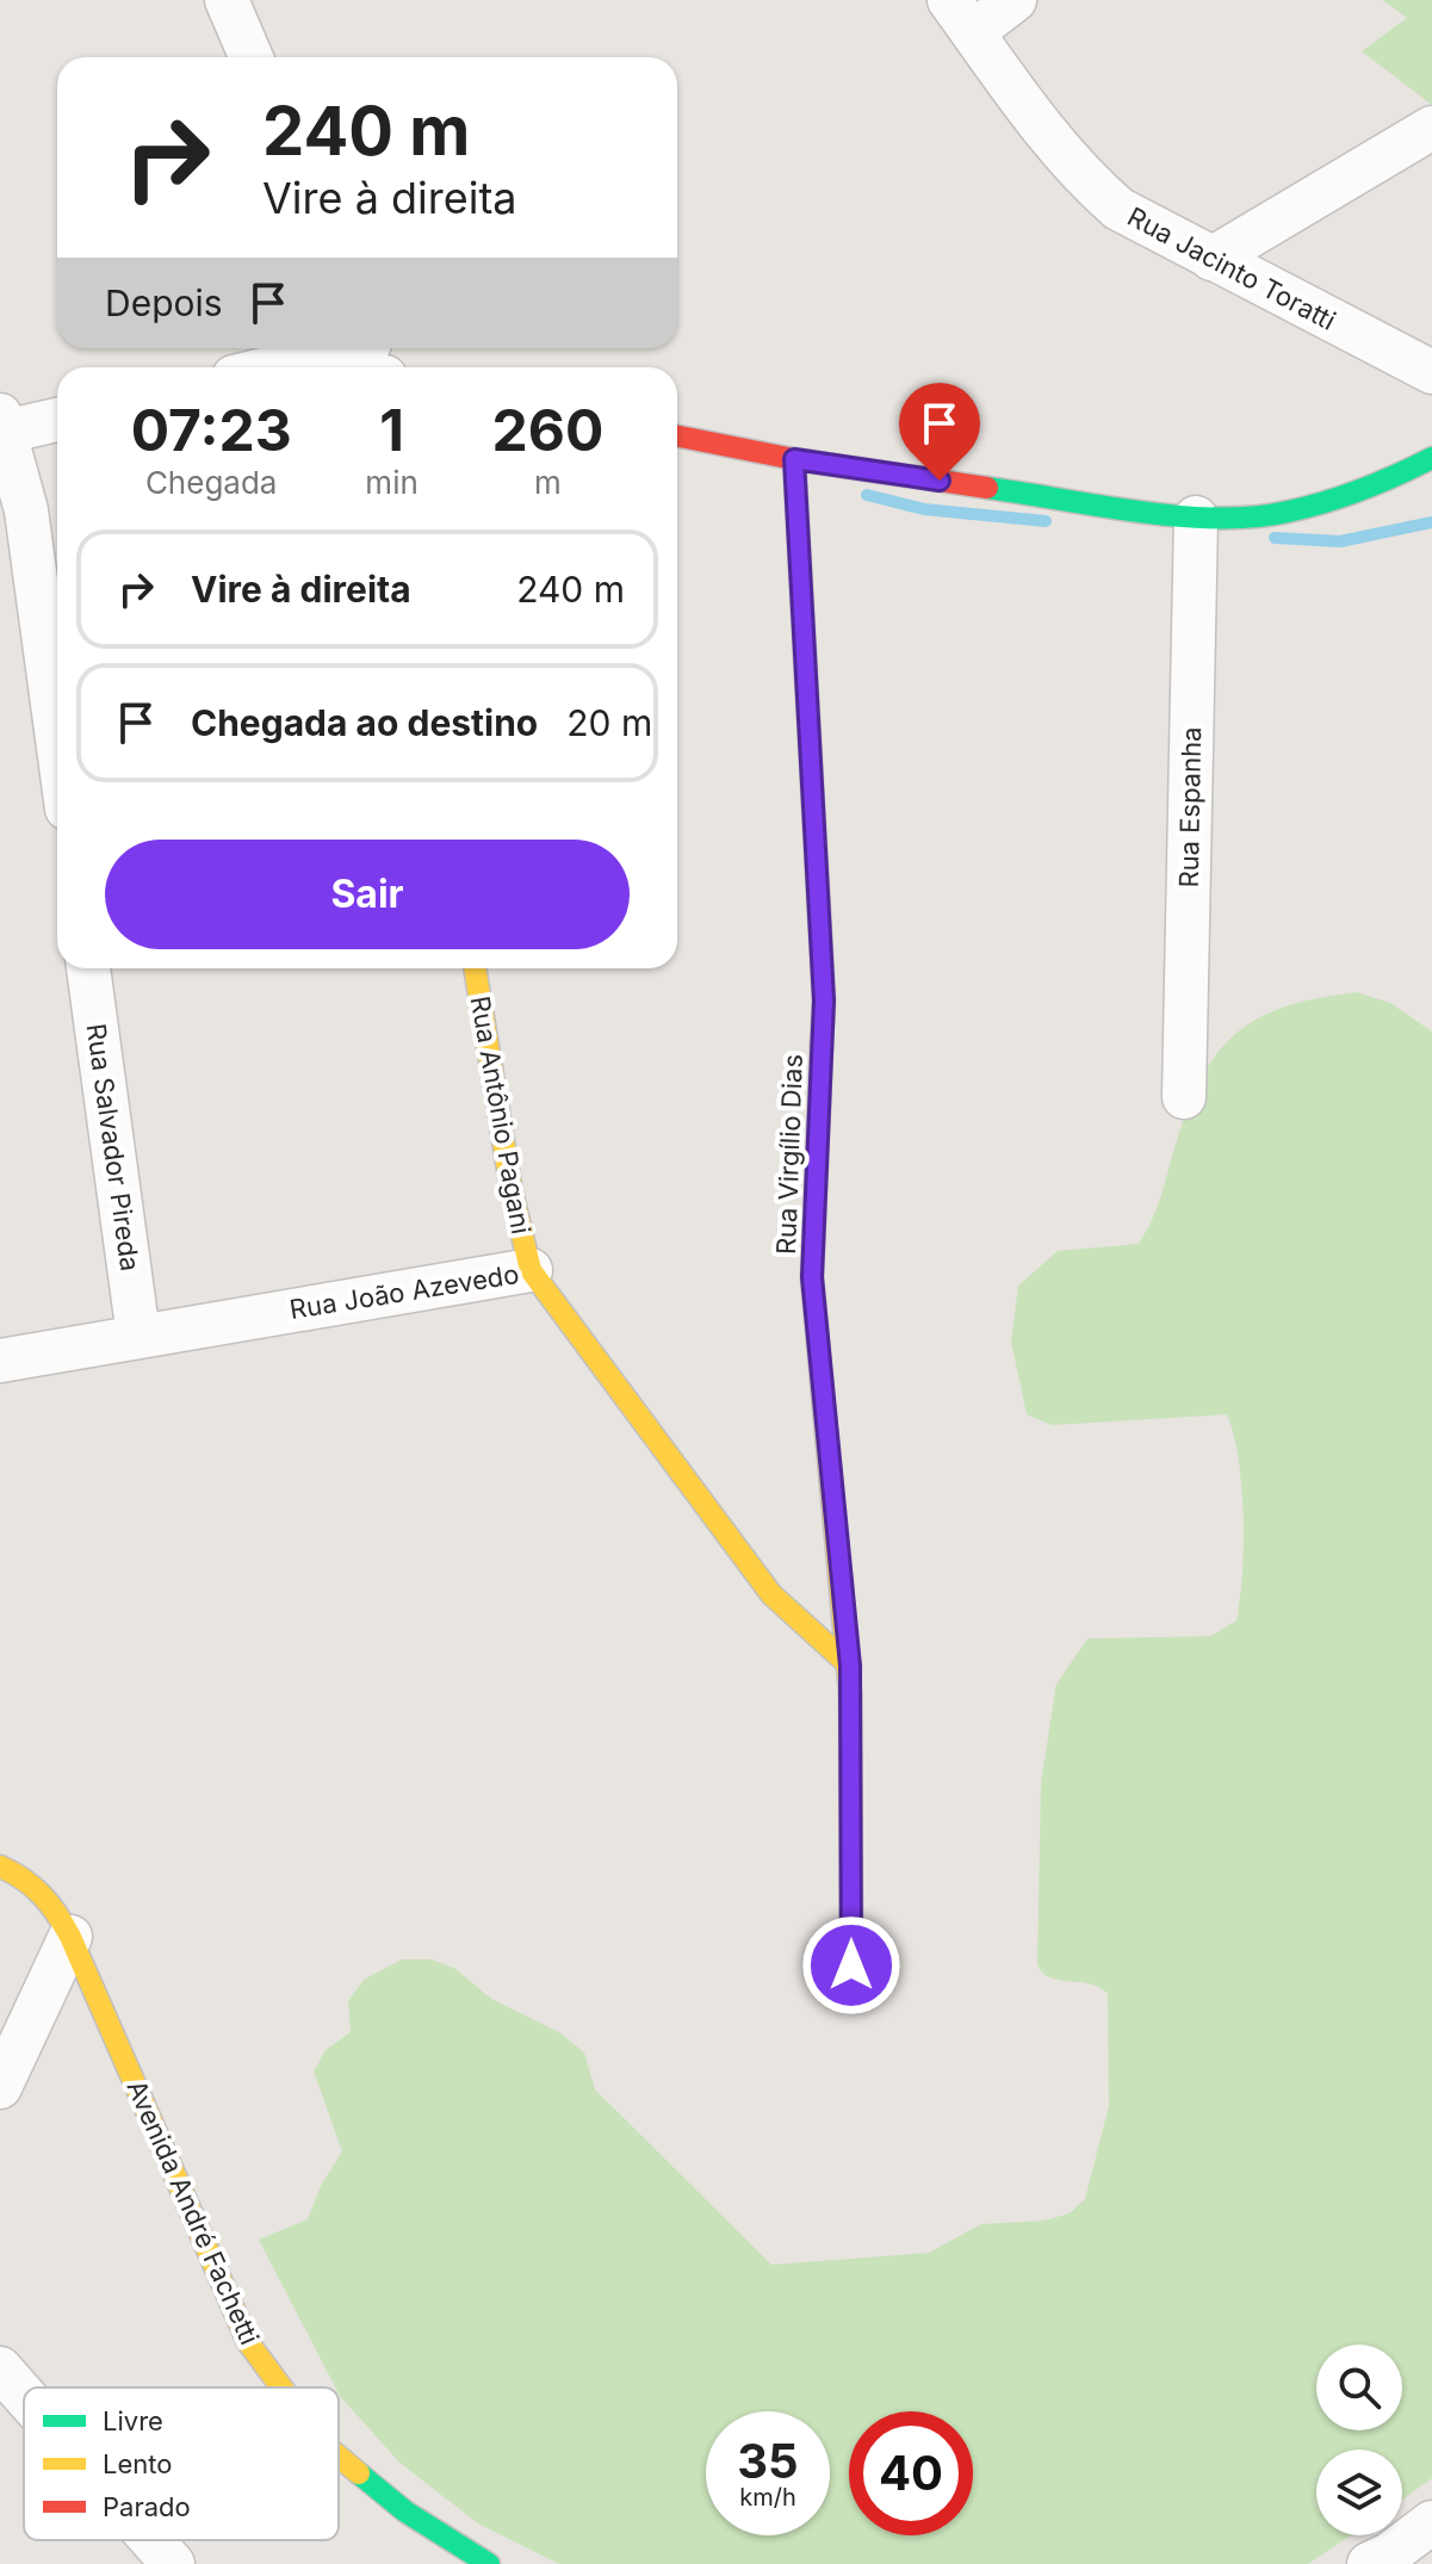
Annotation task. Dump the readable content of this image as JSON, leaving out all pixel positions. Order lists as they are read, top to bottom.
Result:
{
  "streets": {
    "street": [
      "Rua Jacinto Toratti",
      "Rua Espanha",
      "Rua Antônio Pagani",
      "Rua Salvador Pireda",
      "Rua Virgílio Dias",
      "Rua João Azevedo",
      "Avenida André Fachetti"
    ]
  },
  "crossings": [
    ["Rua Antônio Pagani", "Rua João Azevedo"],
    ["Rua Salvador Pireda", "Rua João Azevedo"],
    ["Rua Virgílio Dias", "Rua João Azevedo"]
  ],
  "legend": ["Livre", "Lento", "Parado"],
  "page": {
    "turn": ["240 m", "Vire à direita"],
    "then": "Depois",
    "eta": [
      "07:23",
      "Chegada",
      "1",
      "min",
      "260",
      "m"
    ],
    "list": [
      {
        "name": "Vire à direita",
        "value": "240 m"
      },
      {
        "name": "Chegada ao destino",
        "value": "20 m"
      }
    ],
    "buttons": "Sair",
    "speed": "35 km/h",
    "limit": "40"
  }
}
